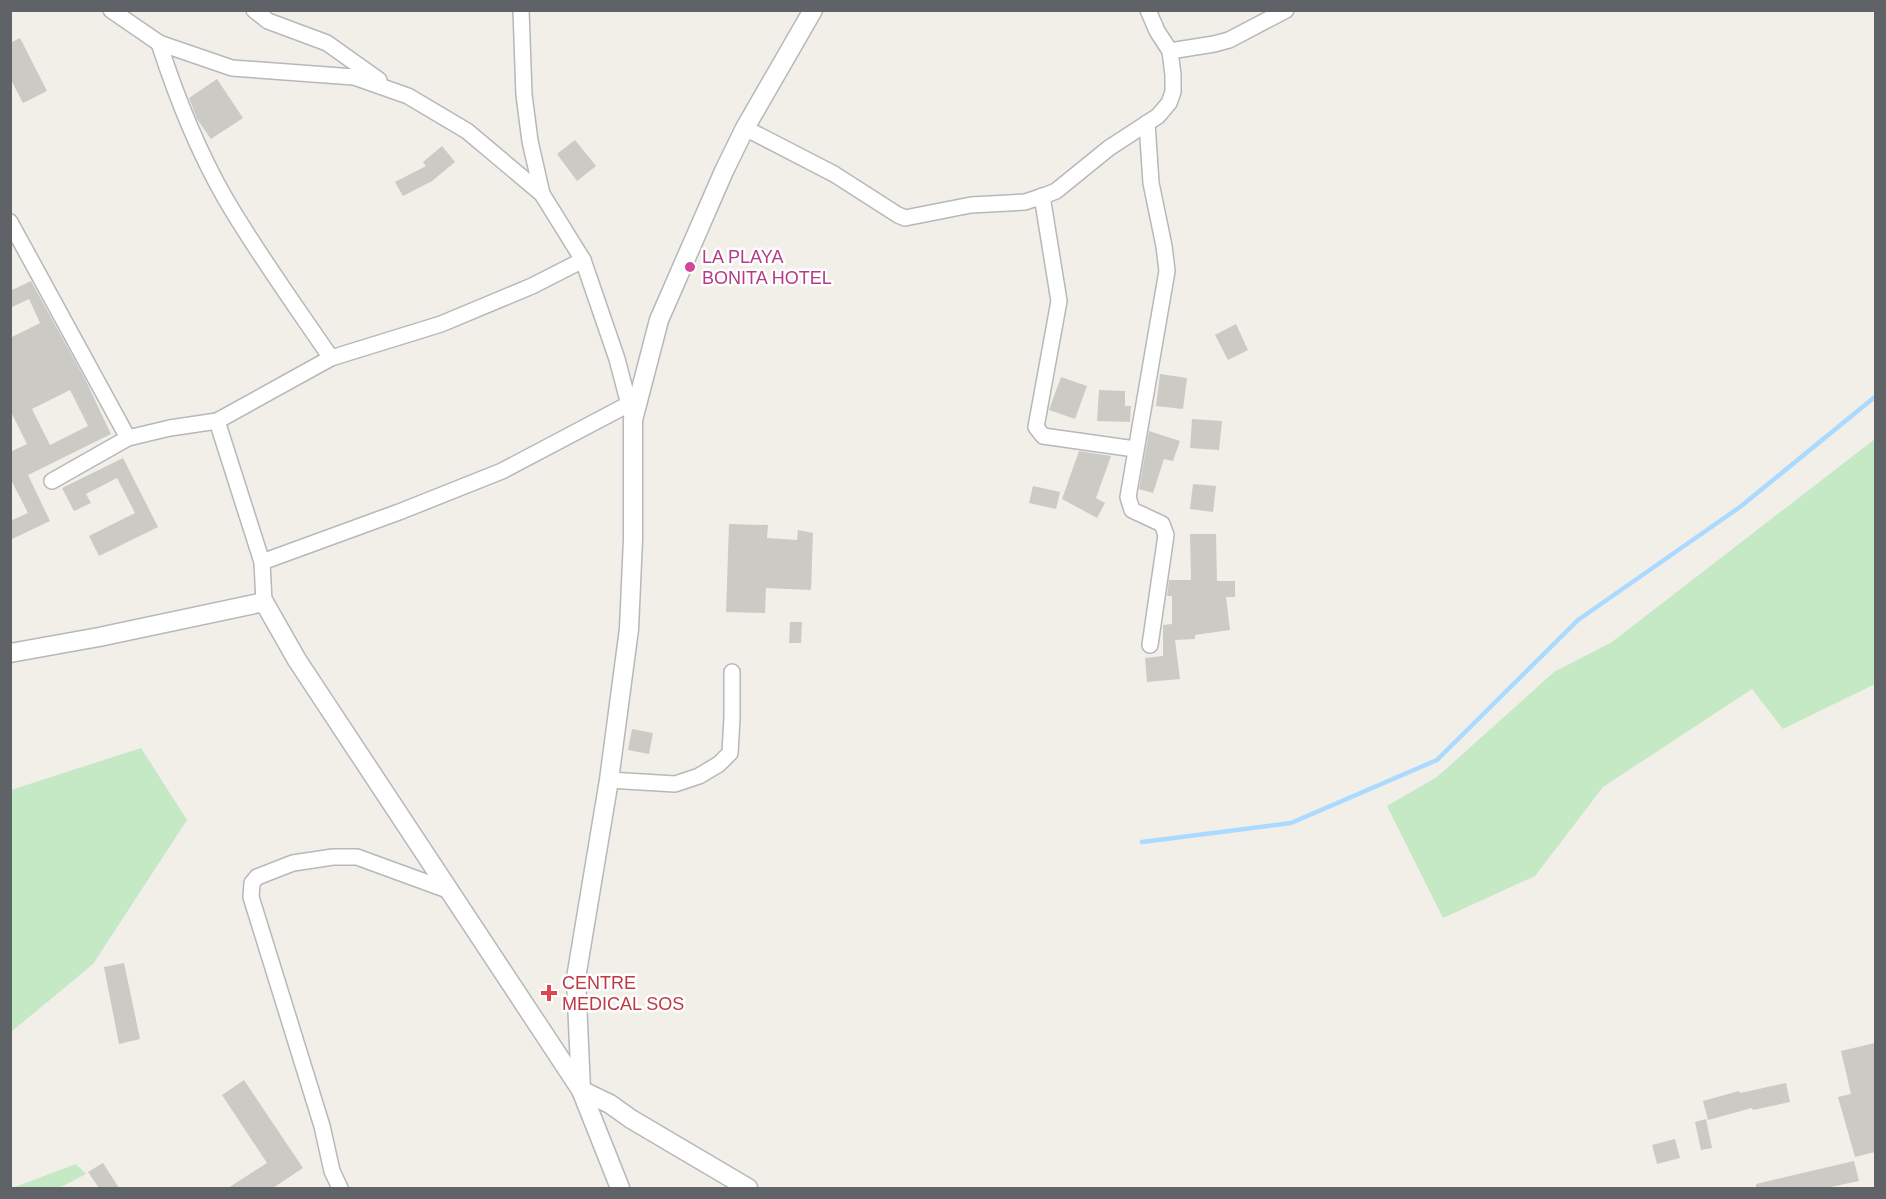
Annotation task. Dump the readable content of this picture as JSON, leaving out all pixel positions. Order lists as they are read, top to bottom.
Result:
{
  "places": {
    "other": ["LA PLAYA BONITA HOTEL"],
    "health": ["CENTRE MEDICAL SOS"]
  }
}
